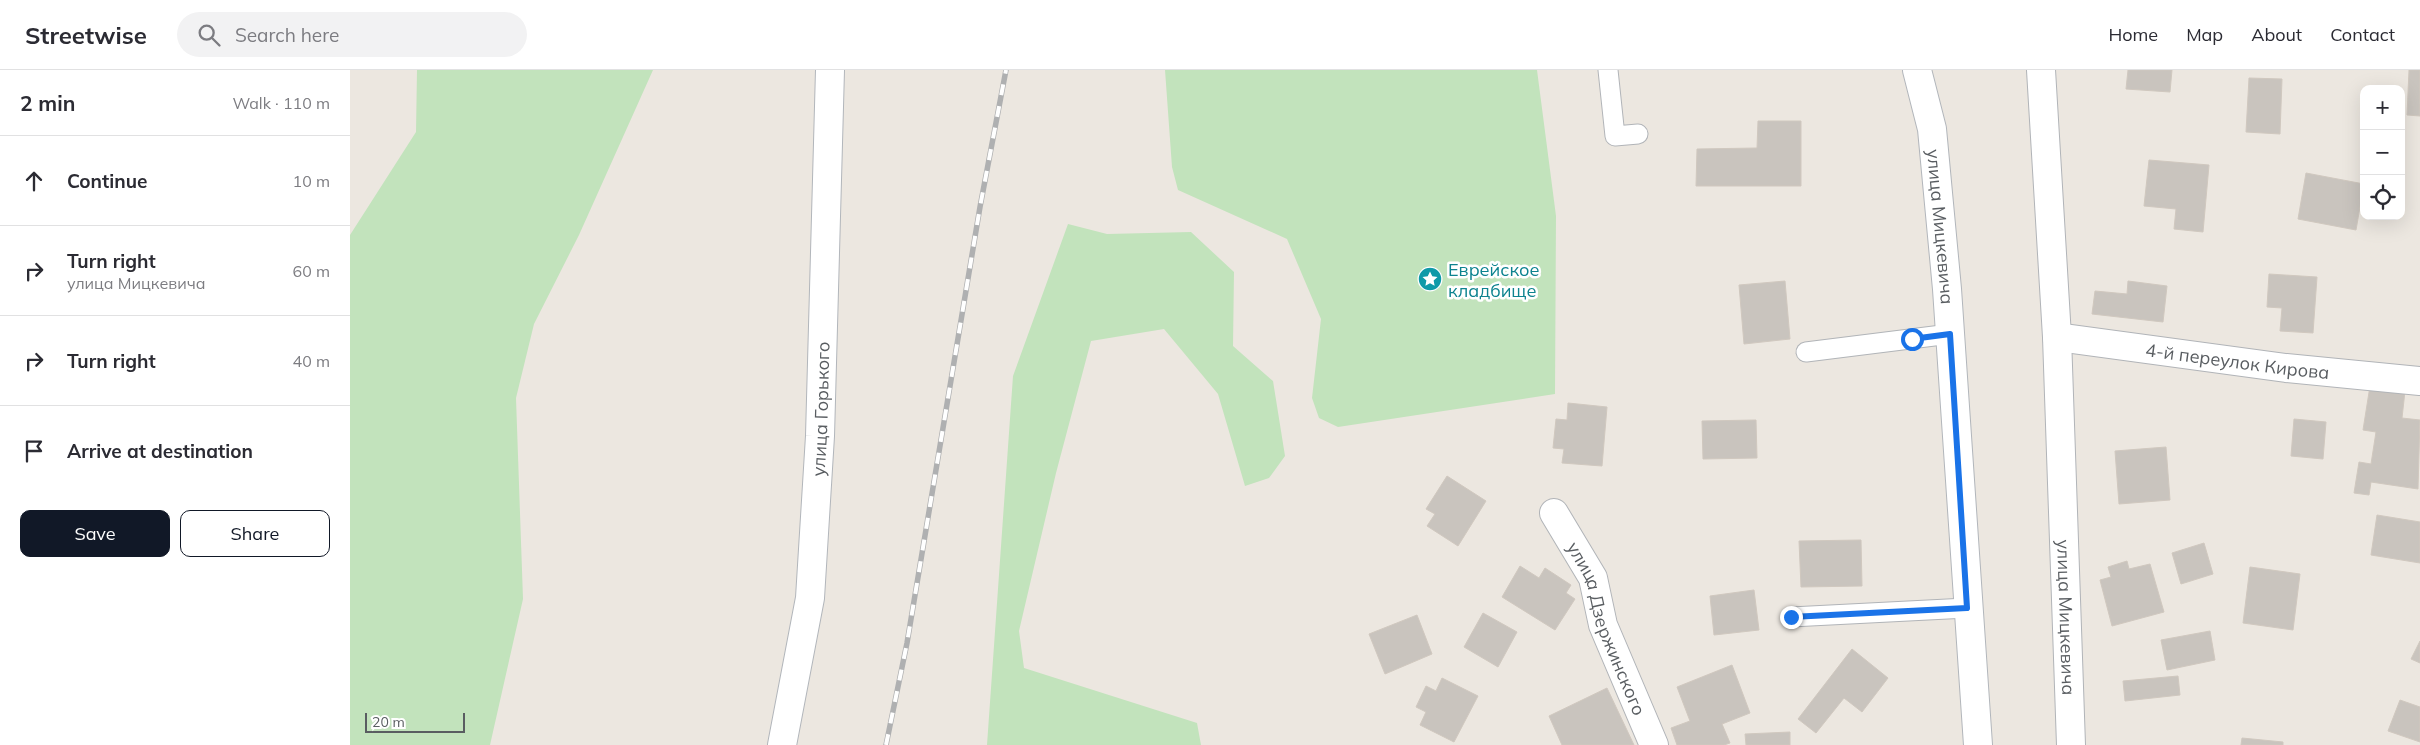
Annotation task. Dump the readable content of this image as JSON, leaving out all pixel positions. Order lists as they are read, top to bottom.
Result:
{
  "streets": {
    "main road": [
      "улица Мицкевича",
      "4-й переулок Кирова",
      "улица Горького",
      "улица Дзержинского"
    ]
  },
  "crossings": [
    ["улица Мицкевича", "4-й переулок Кирова"]
  ],
  "places": {
    "place": ["Еврейское кладбище"]
  },
  "scale_bar": "20 m",
  "page": {
    "header": "Streetwise",
    "search": "Search here",
    "nav": [
      "Home",
      "Map",
      "About",
      "Contact"
    ],
    "heading": ["2 min", "Walk · 110 m"],
    "map_buttons": ["+", "−"],
    "list": [
      ["Continue", "10 m"],
      ["Turn right", "улица Мицкевича", "60 m"],
      ["Turn right", "40 m"],
      "Arrive at destination"
    ],
    "buttons": ["Save", "Share"],
    "scale": "20 m"
  }
}
